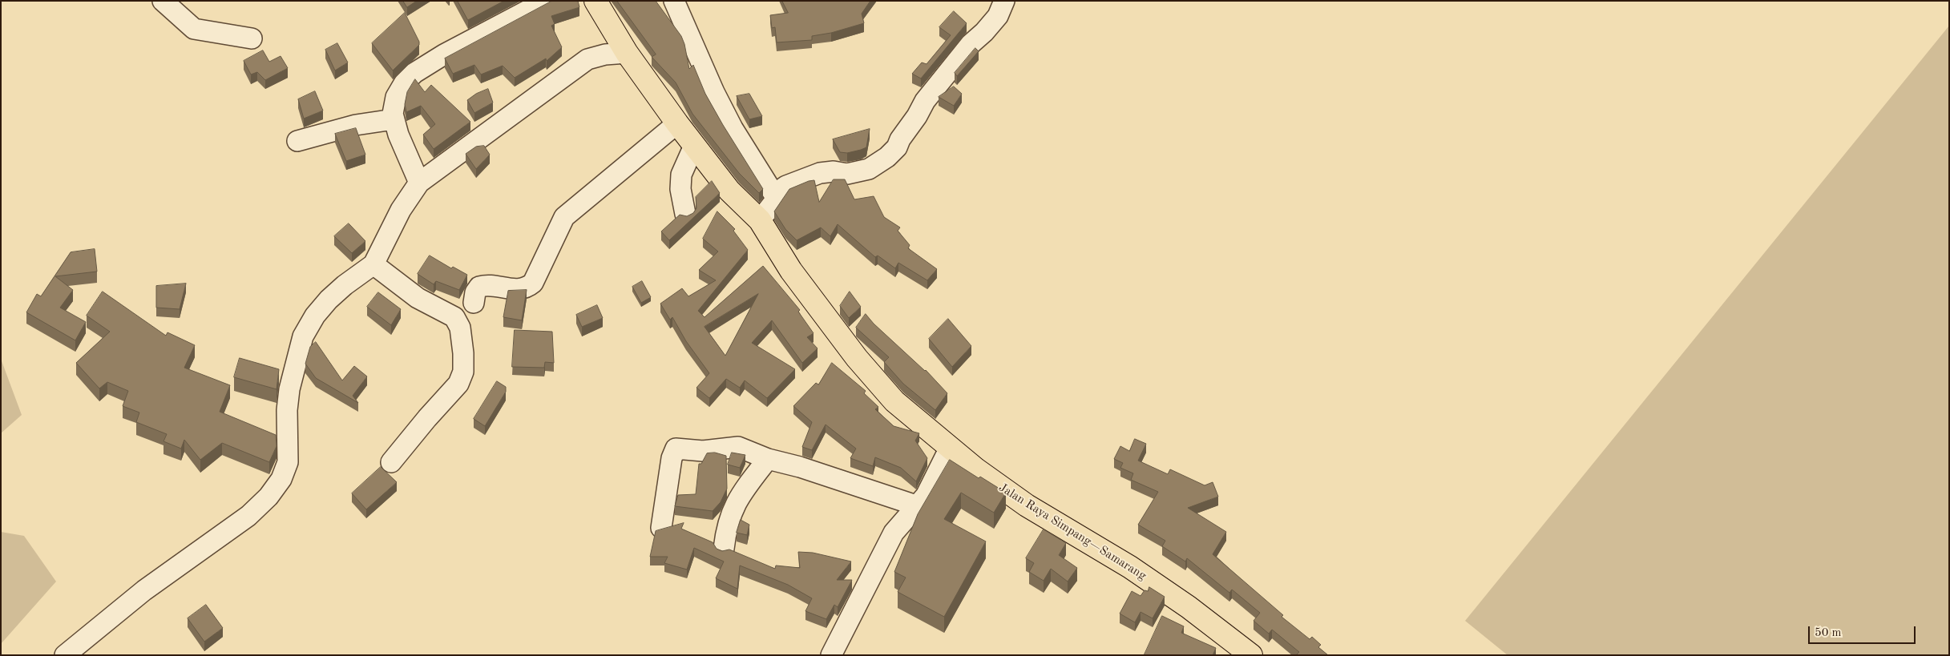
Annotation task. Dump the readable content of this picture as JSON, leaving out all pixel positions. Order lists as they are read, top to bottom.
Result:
{
  "streets": {
    "main road": ["Jalan Raya Simpang—Samarang"]
  },
  "scale_bar": "50 m"
}
